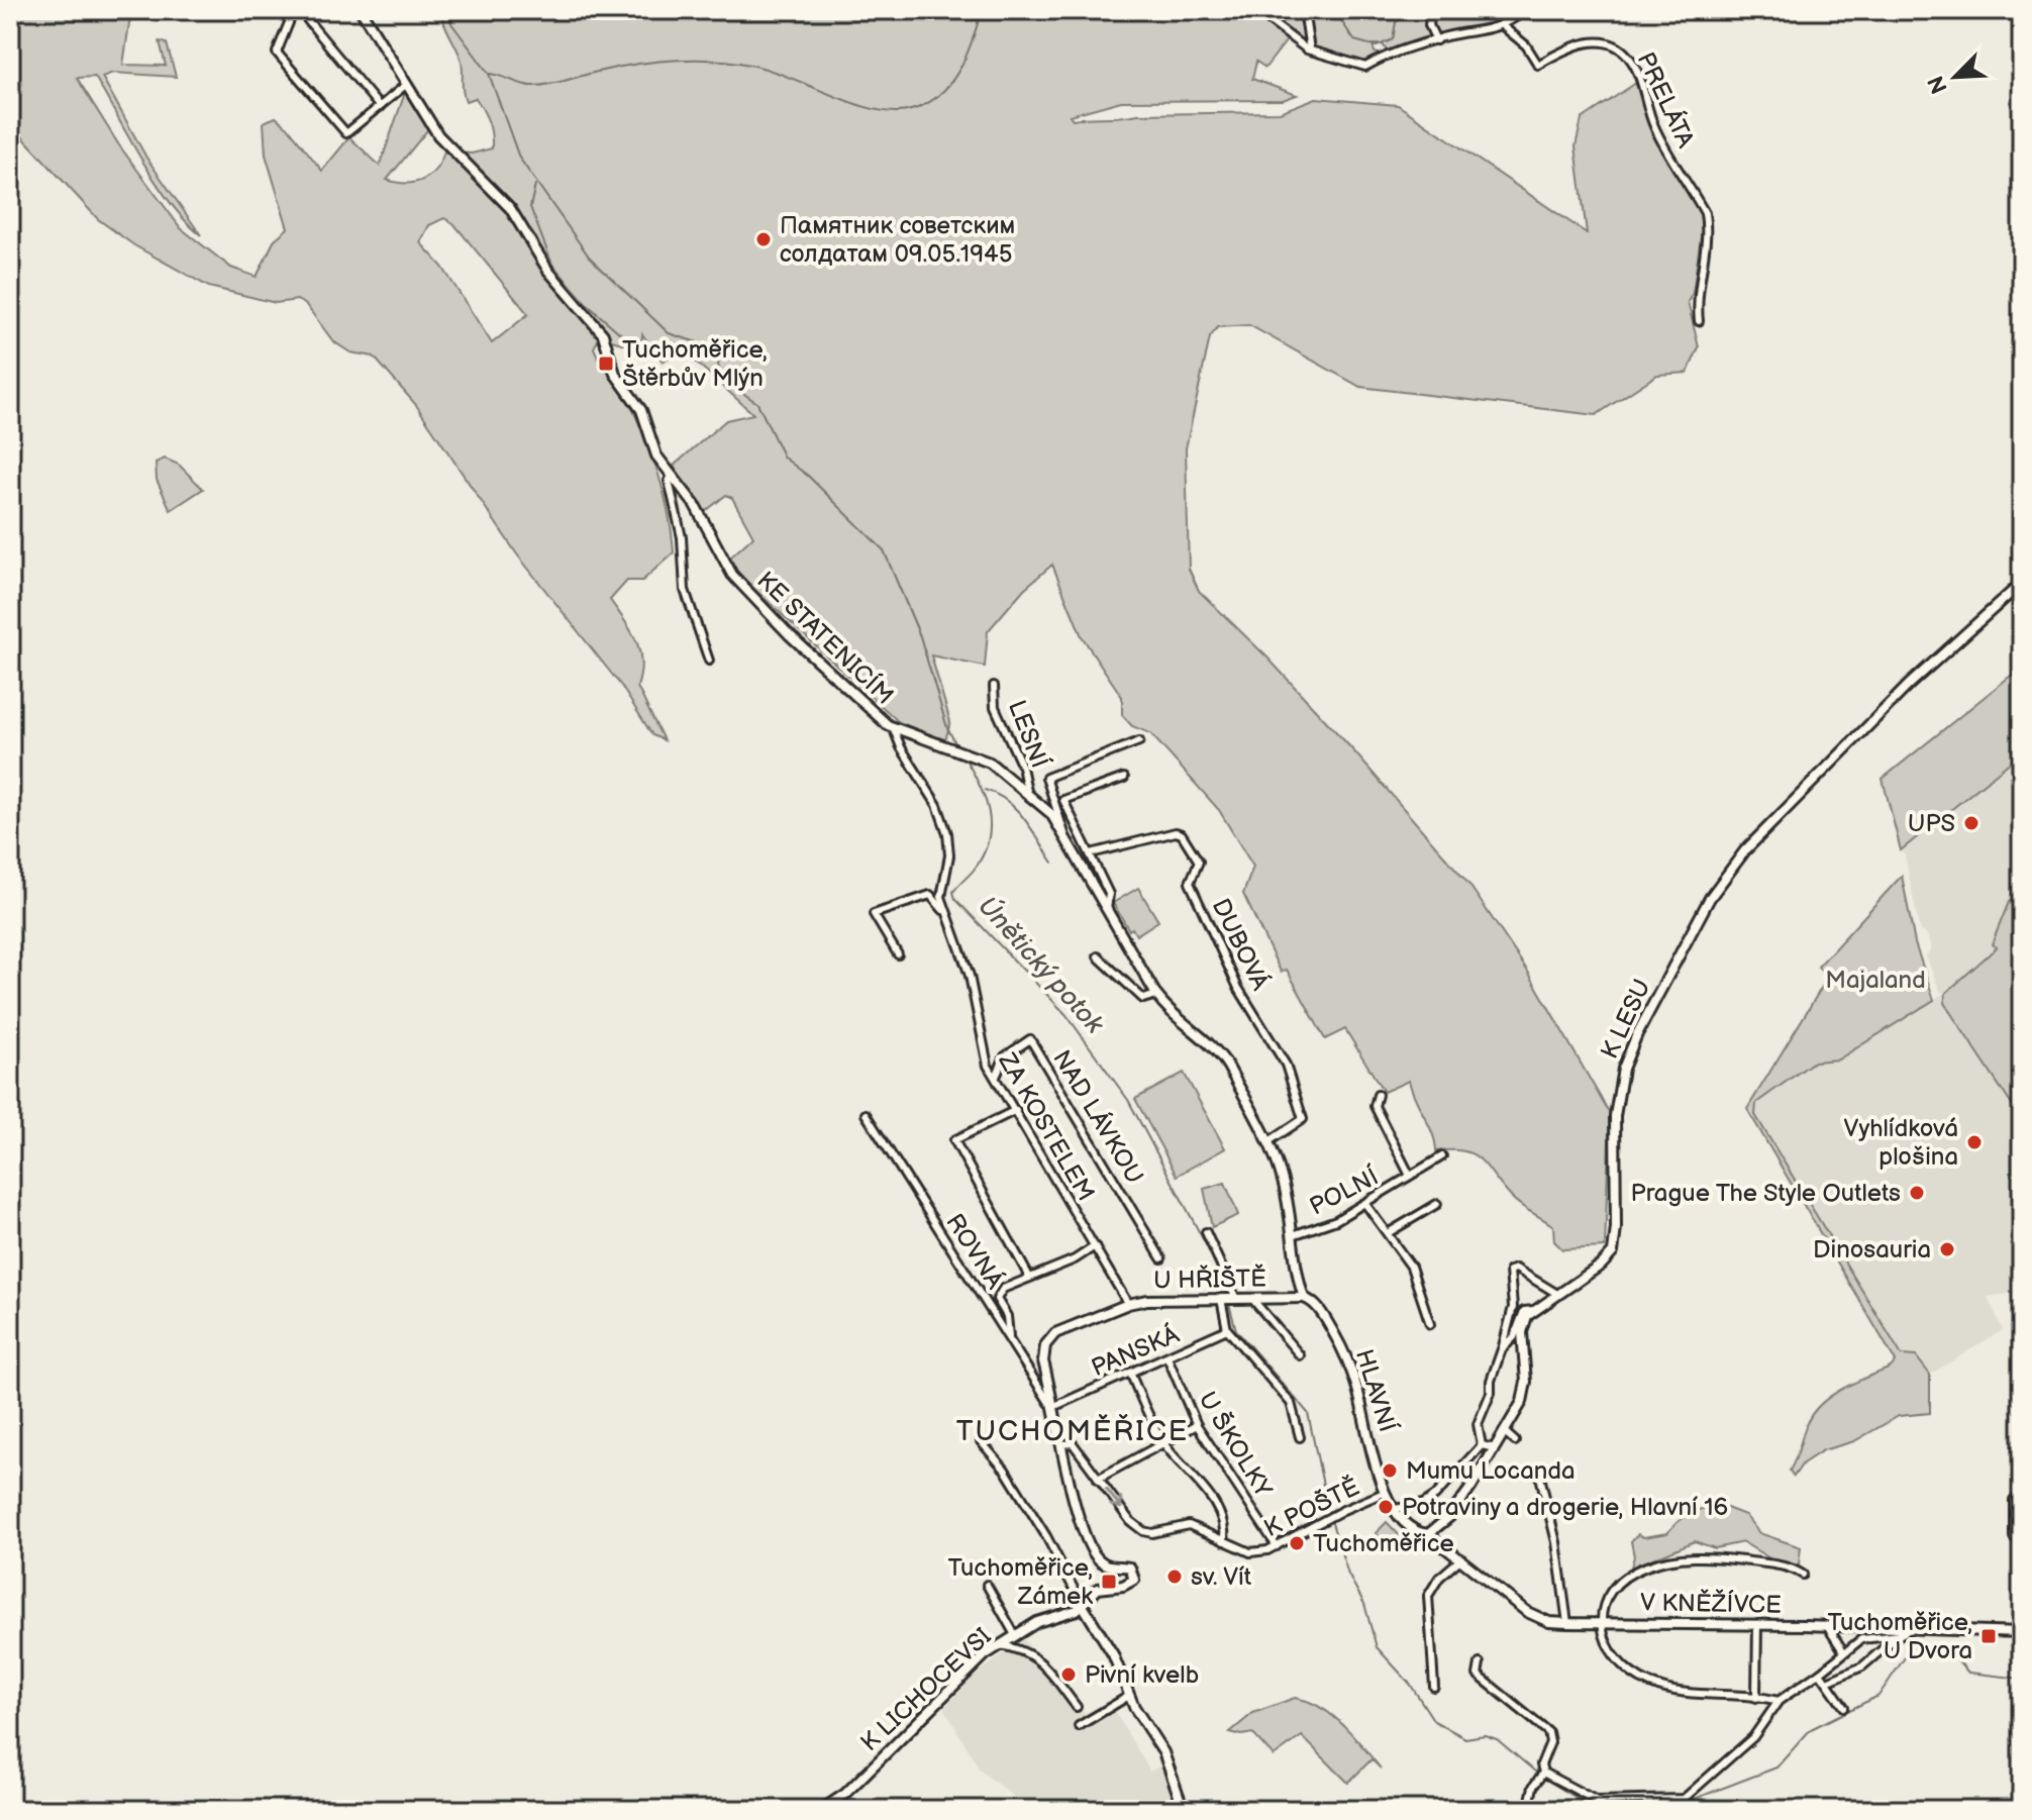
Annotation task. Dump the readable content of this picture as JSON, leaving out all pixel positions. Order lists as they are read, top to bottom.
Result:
{
  "streets": {
    "street": [
      "PRELÁTA",
      "KE STATENICÍM",
      "LESNÍ",
      "DUBOVÁ",
      "K LESU",
      "NAD LÁVKOU",
      "ZA KOSTELEM",
      "POLNÍ",
      "ROVNÁ",
      "U HŘIŠTĚ",
      "PANSKÁ",
      "HLAVNÍ",
      "U ŠKOLKY",
      "K POŠTĚ",
      "V KNĚŽÍVCE",
      "K LICHOCEVSI"
    ]
  },
  "crossings": [
    ["KE STATENICÍM", "LESNÍ"],
    ["KE STATENICÍM", "DUBOVÁ"],
    ["KE STATENICÍM", "ZA KOSTELEM"],
    ["KE STATENICÍM", "POLNÍ"],
    ["KE STATENICÍM", "U HŘIŠTĚ"],
    ["KE STATENICÍM", "HLAVNÍ"],
    ["NAD LÁVKOU", "ZA KOSTELEM"],
    ["ZA KOSTELEM", "U HŘIŠTĚ"],
    ["ROVNÁ", "U HŘIŠTĚ"],
    ["ROVNÁ", "PANSKÁ"],
    ["U HŘIŠTĚ", "PANSKÁ"],
    ["U HŘIŠTĚ", "HLAVNÍ"],
    ["PANSKÁ", "U ŠKOLKY"],
    ["HLAVNÍ", "K POŠTĚ"],
    ["HLAVNÍ", "V KNĚŽÍVCE"],
    ["U ŠKOLKY", "K POŠTĚ"],
    ["K POŠTĚ", "K LICHOCEVSI"]
  ],
  "one_way": ["K POŠTĚ"],
  "districts": ["TUCHOMĚŘICE"],
  "water": ["Únětický potok"],
  "parks": ["Majaland"],
  "places": {
    "other": [
      "Памятник советским солдатам 09.05.1945",
      "UPS",
      "Vyhlídková plošina",
      "Prague The Style Outlets",
      "Dinosauria",
      "Mumu Locanda",
      "Potraviny a drogerie, Hlavní 16",
      "Tuchoměřice",
      "sv. Vít",
      "Pivní kvelb"
    ],
    "transit": ["Tuchoměřice, Štěrbův Mlýn", "Tuchoměřice, Zámek", "Tuchoměřice, U Dvora"]
  },
  "north": "bottom left"
}
